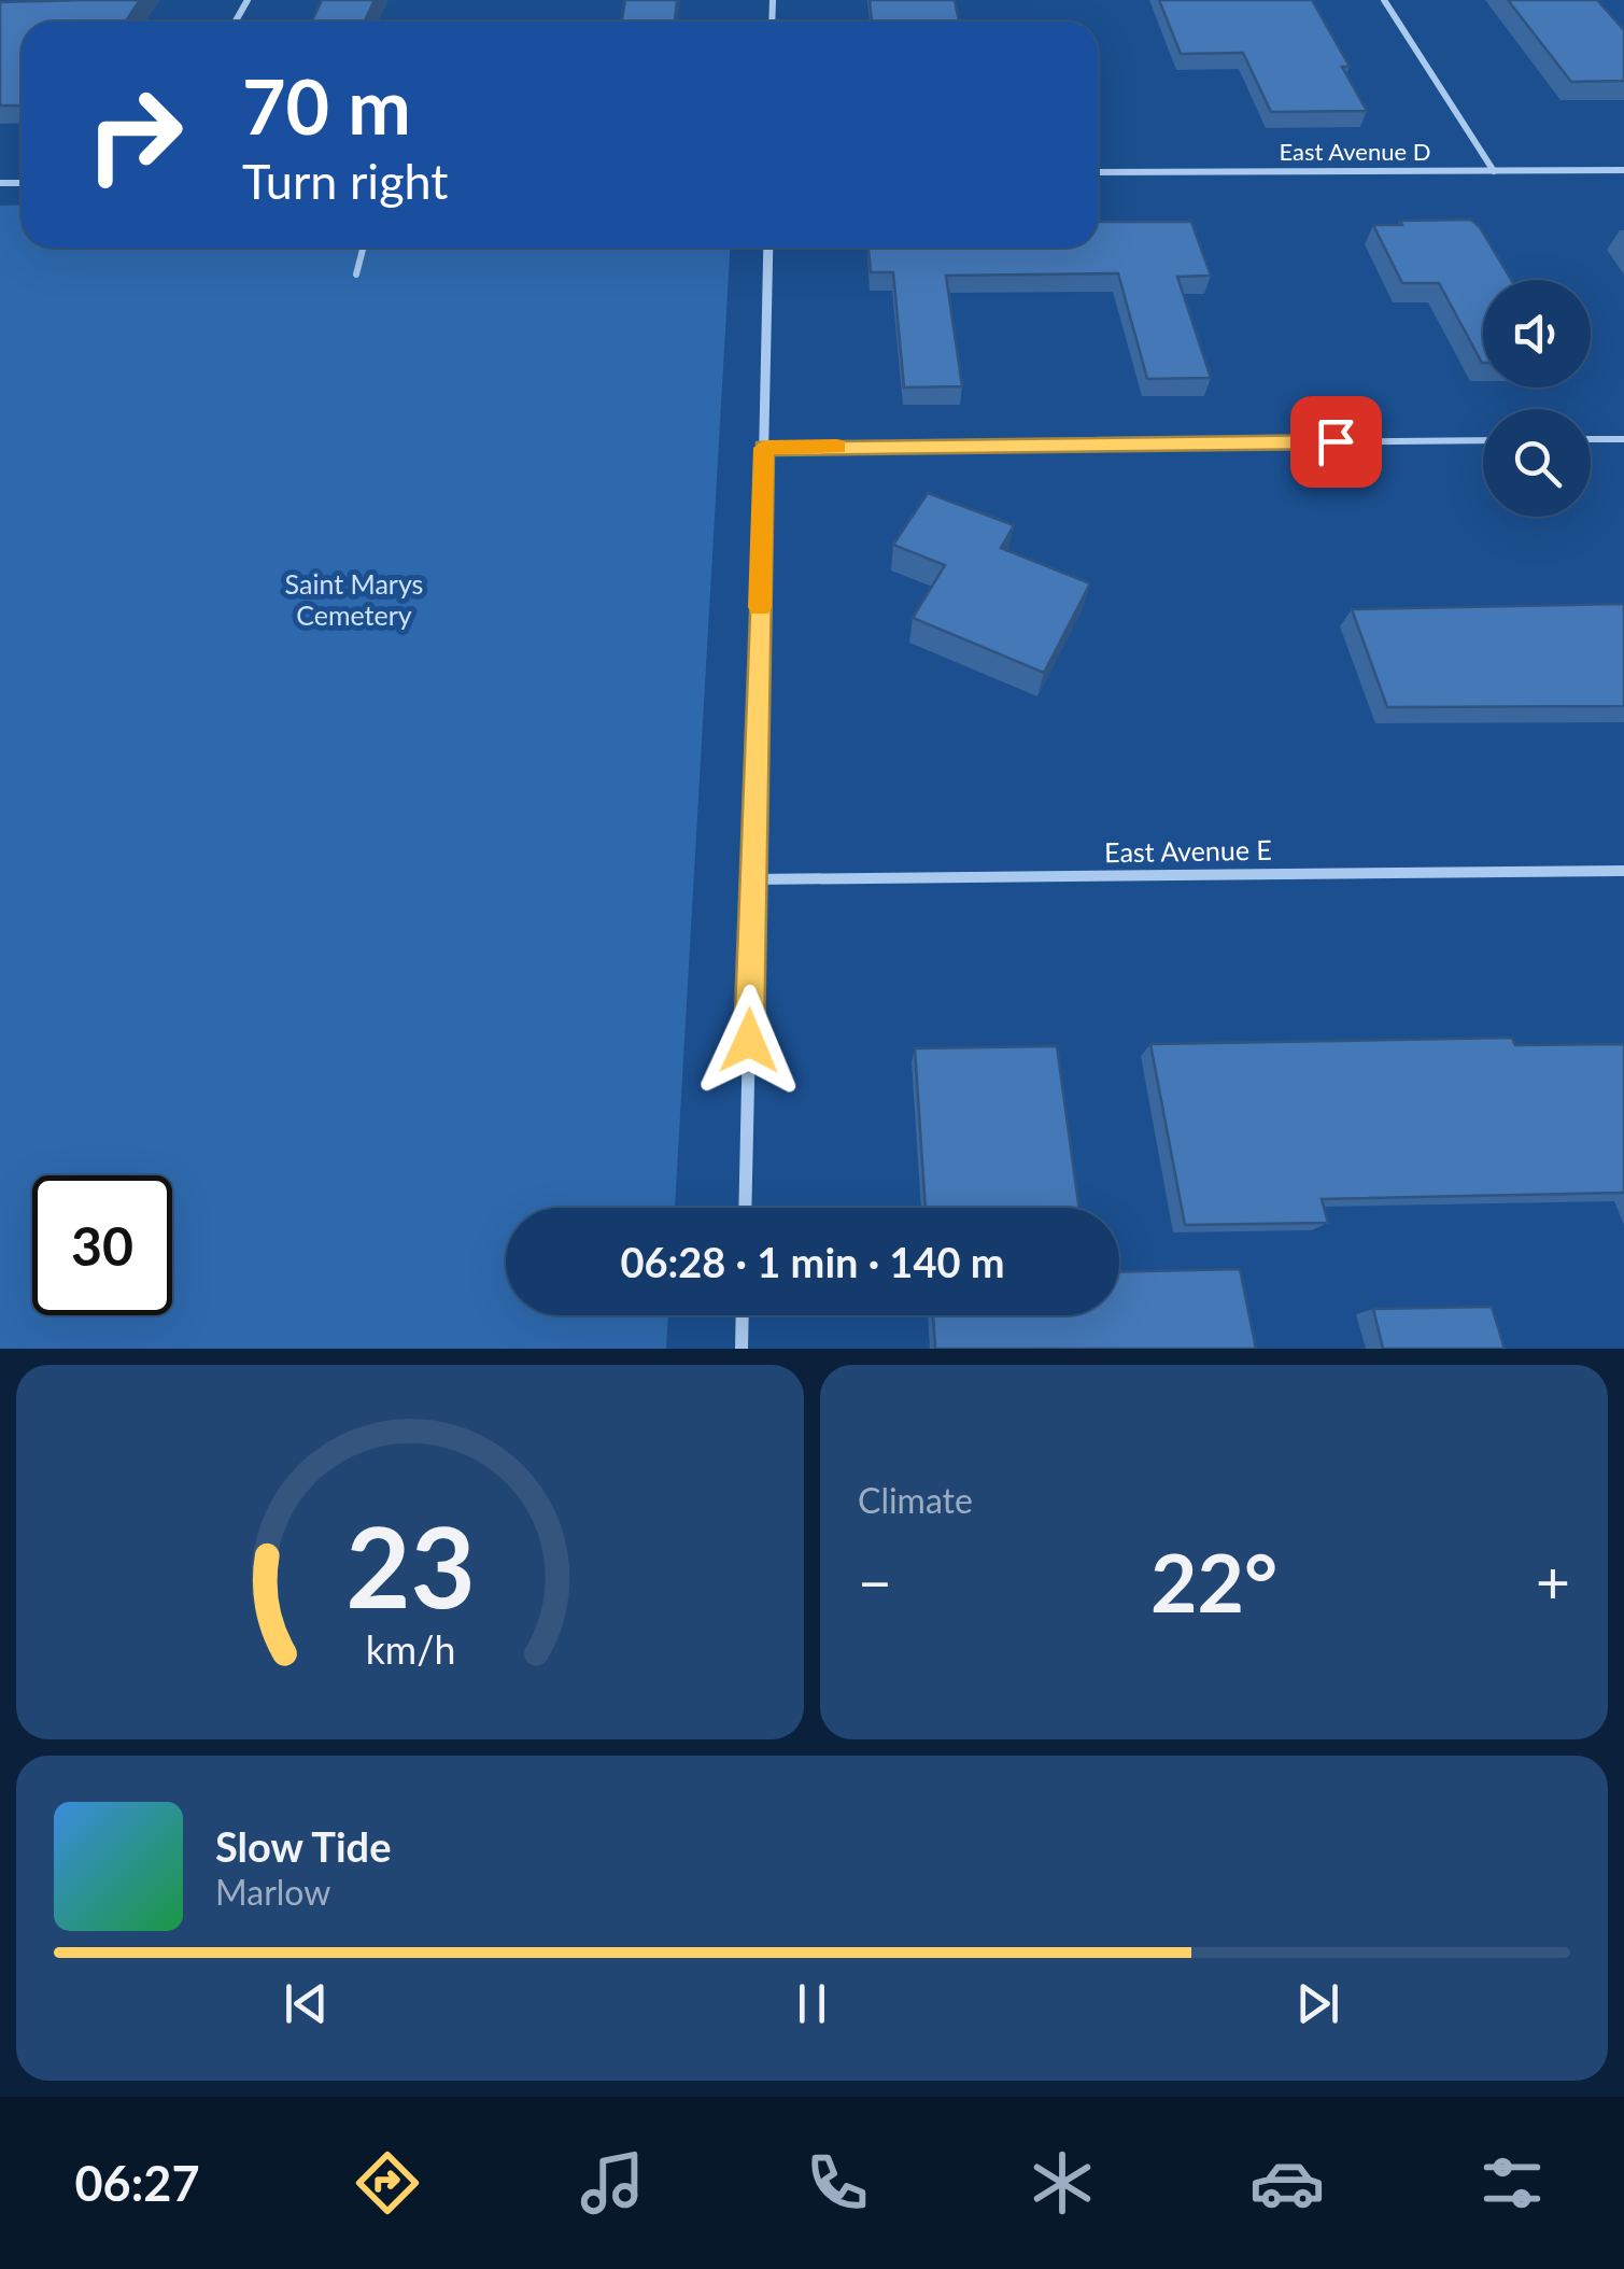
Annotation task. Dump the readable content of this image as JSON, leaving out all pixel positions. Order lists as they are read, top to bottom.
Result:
{
  "streets": {
    "street": ["East Avenue D", "East Avenue E"]
  },
  "parks": ["Saint Marys Cemetery"],
  "page": {
    "turn": ["70 m", "Turn right"],
    "limit": "30",
    "trip": "06:28 · 1 min · 140 m",
    "tile": "Climate",
    "heat": ["−", "22°", "+"],
    "song": ["Slow Tide", "Marlow"],
    "tabs": "06:27",
    "gauge": ["23", "km/h"]
  }
}
